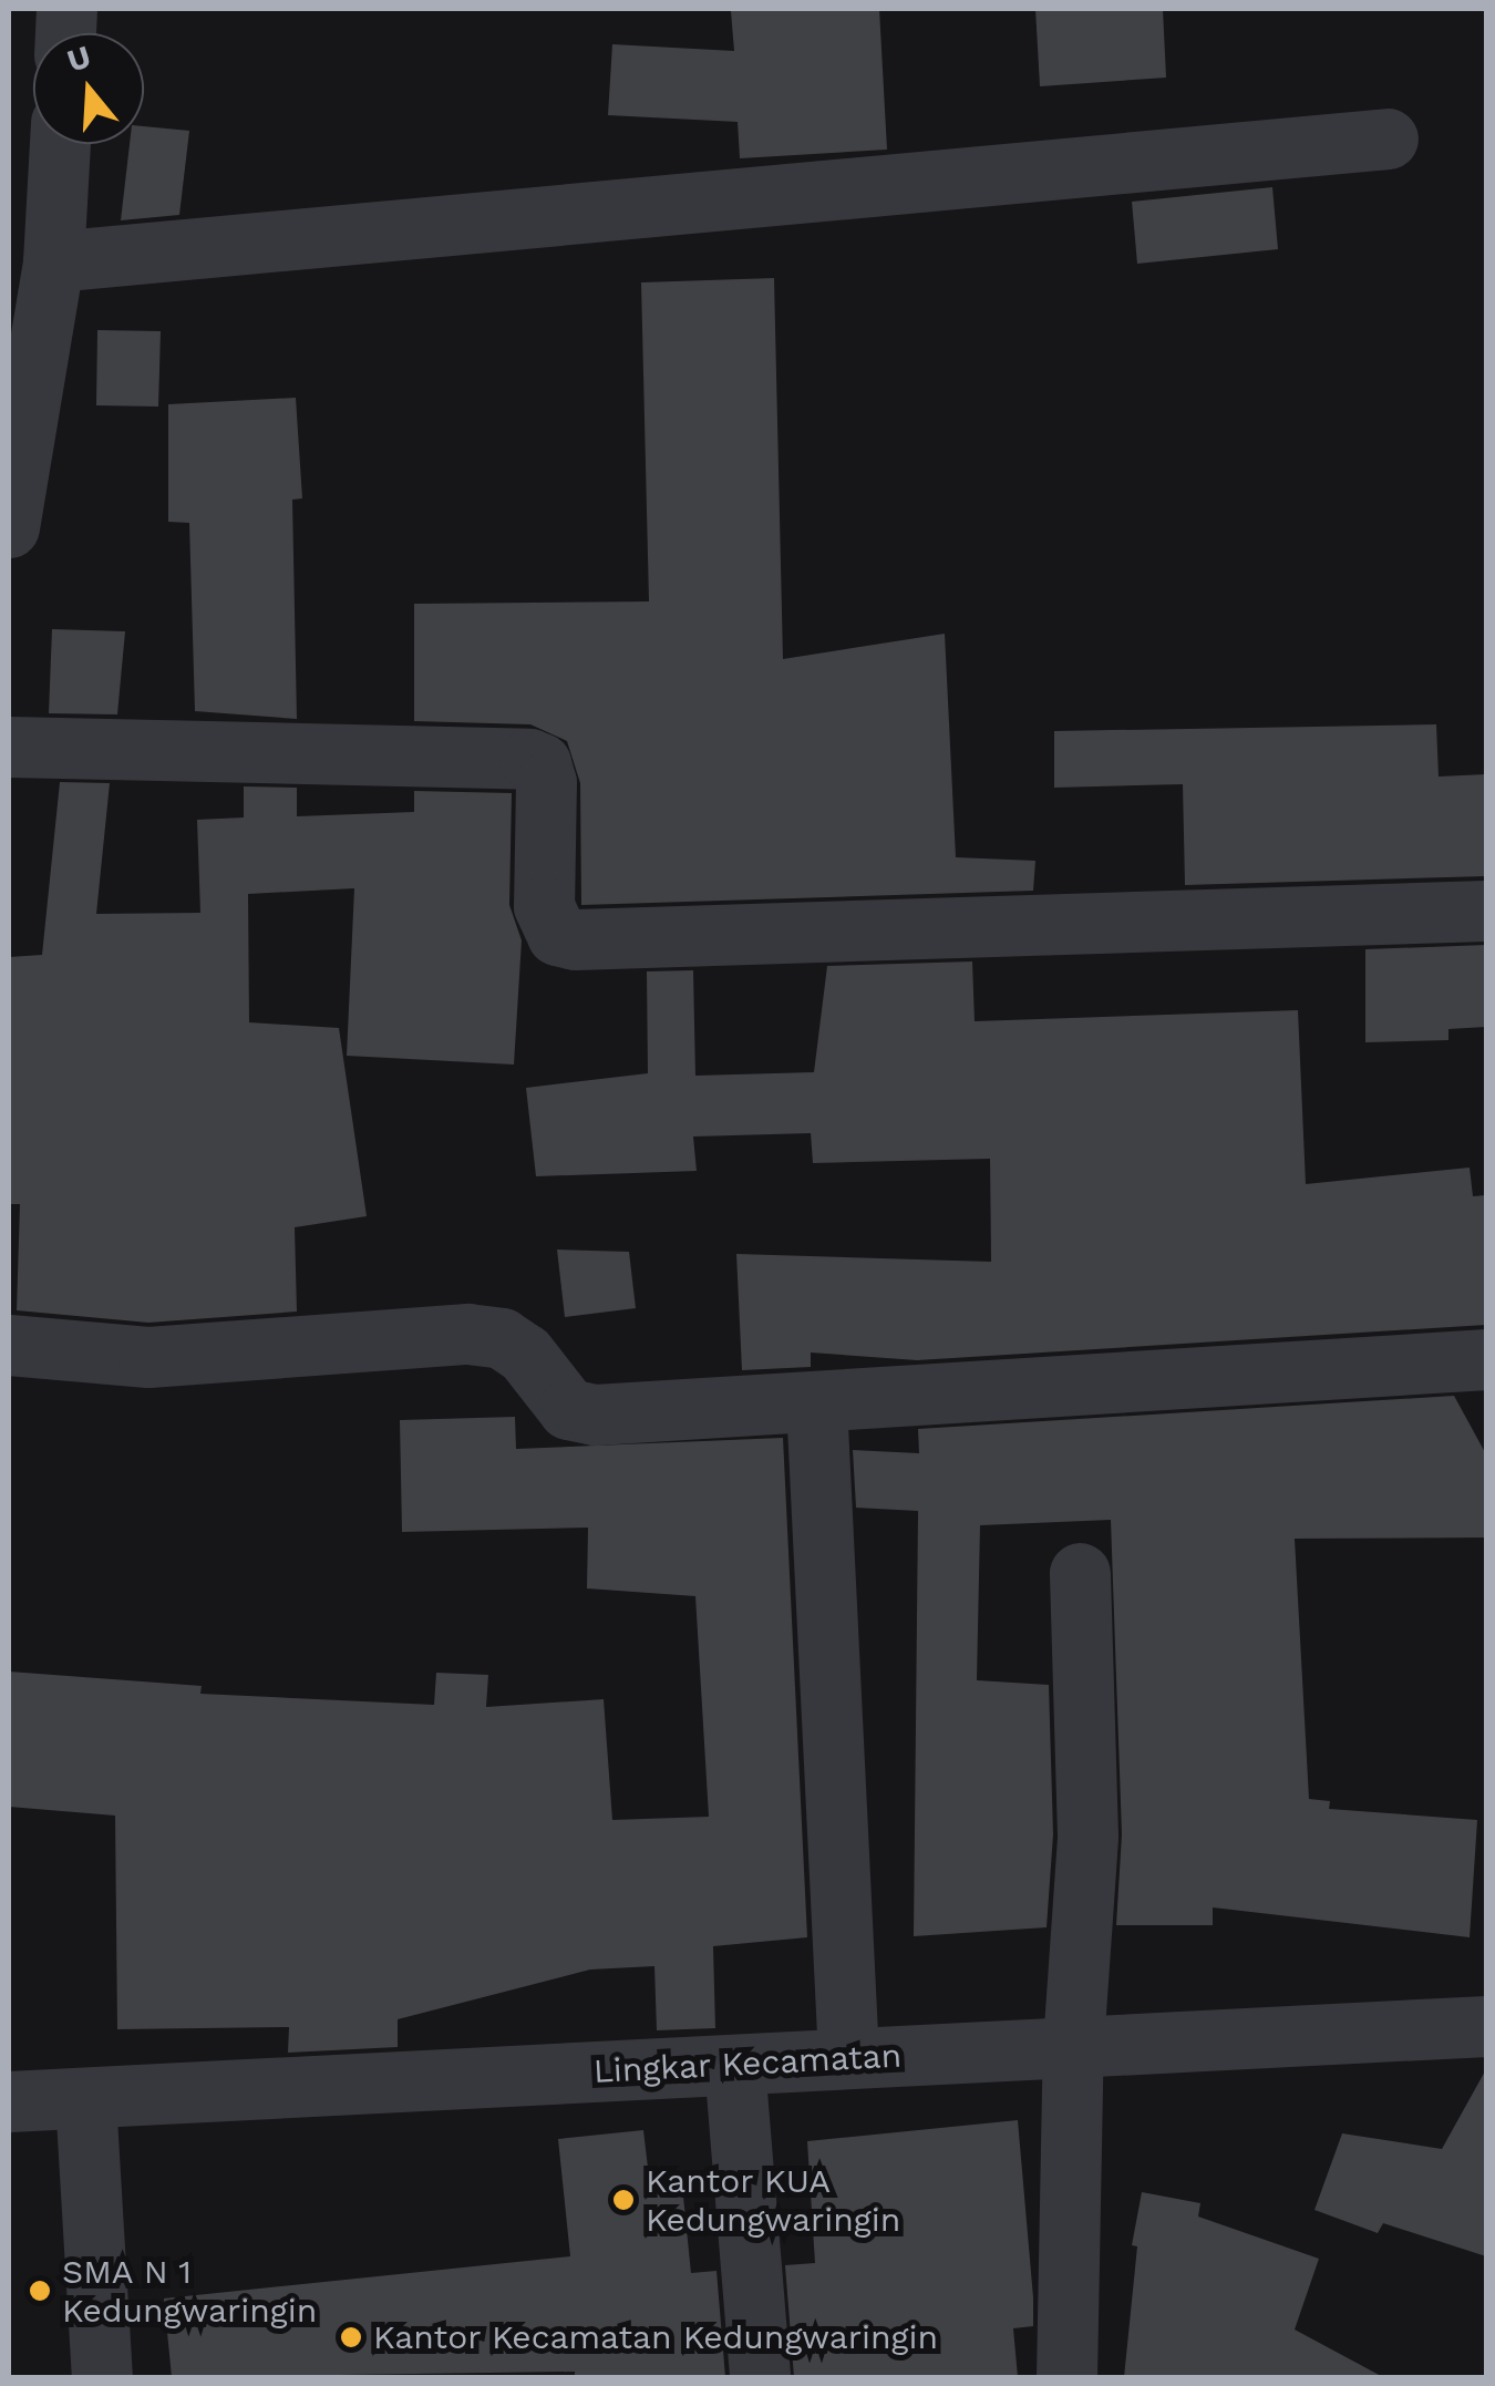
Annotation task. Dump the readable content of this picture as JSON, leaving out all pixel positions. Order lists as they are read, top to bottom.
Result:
{
  "streets": {
    "street": ["Lingkar Kecamatan"]
  },
  "places": ["Kantor KUA Kedungwaringin", "SMA N 1 Kedungwaringin", "Kantor Kecamatan Kedungwaringin"],
  "north": "top"
}
